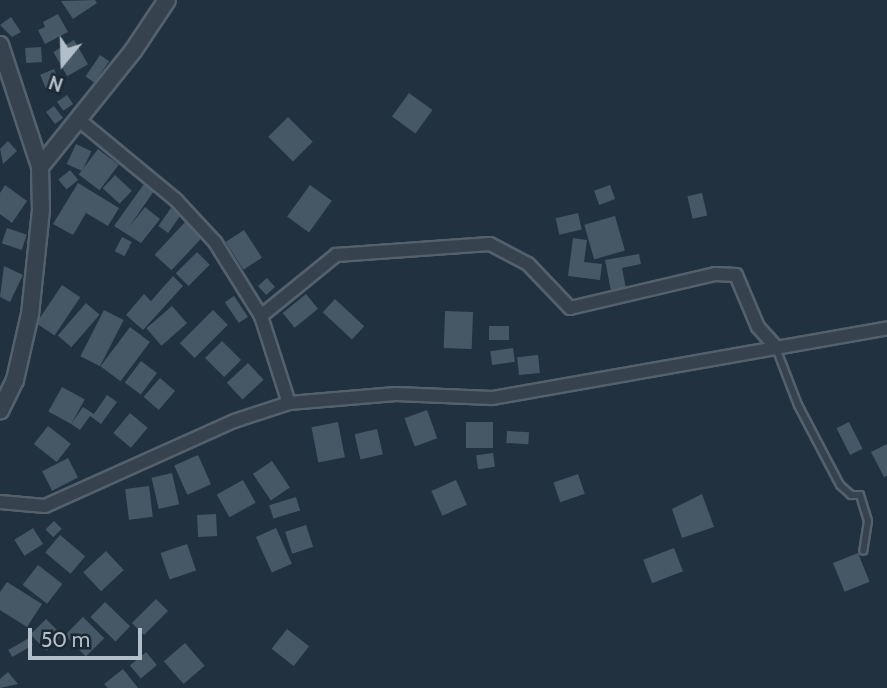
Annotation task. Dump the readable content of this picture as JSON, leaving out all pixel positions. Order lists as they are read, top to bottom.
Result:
{
  "scale_bar": "50 m",
  "north": "bottom"
}
